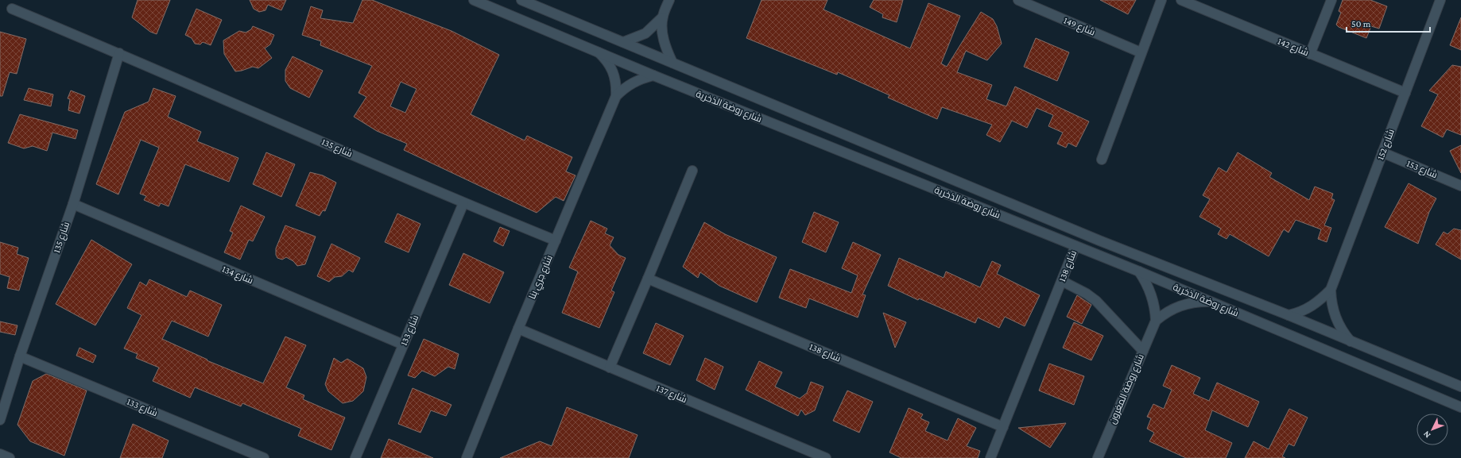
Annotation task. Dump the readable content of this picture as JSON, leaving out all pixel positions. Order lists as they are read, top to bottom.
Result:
{
  "streets": {
    "street": [
      "شارع 149",
      "شارع 142",
      "شارع روضة الذخرية",
      "شارع 152",
      "شارع 135",
      "شارع 153",
      "شارع 138",
      "شارع 134",
      "شارع جري بنا",
      "شارع 133",
      "شارع روضة المغرون",
      "شارع 137"
    ]
  },
  "crossings": [
    ["شارع 142", "شارع 152"],
    ["شارع روضة الذخرية", "شارع 152"],
    ["شارع روضة الذخرية", "شارع 138"],
    ["شارع روضة الذخرية", "شارع جري بنا"],
    ["شارع روضة الذخرية", "شارع روضة المغرون"],
    ["شارع 152", "شارع 153"],
    ["شارع 135", "شارع 134"],
    ["شارع 135", "شارع جري بنا"],
    ["شارع 135", "شارع 133"],
    ["شارع 134", "شارع 133"],
    ["شارع جري بنا", "شارع 137"]
  ],
  "scale_bar": "50 m",
  "north": "bottom left"
}
